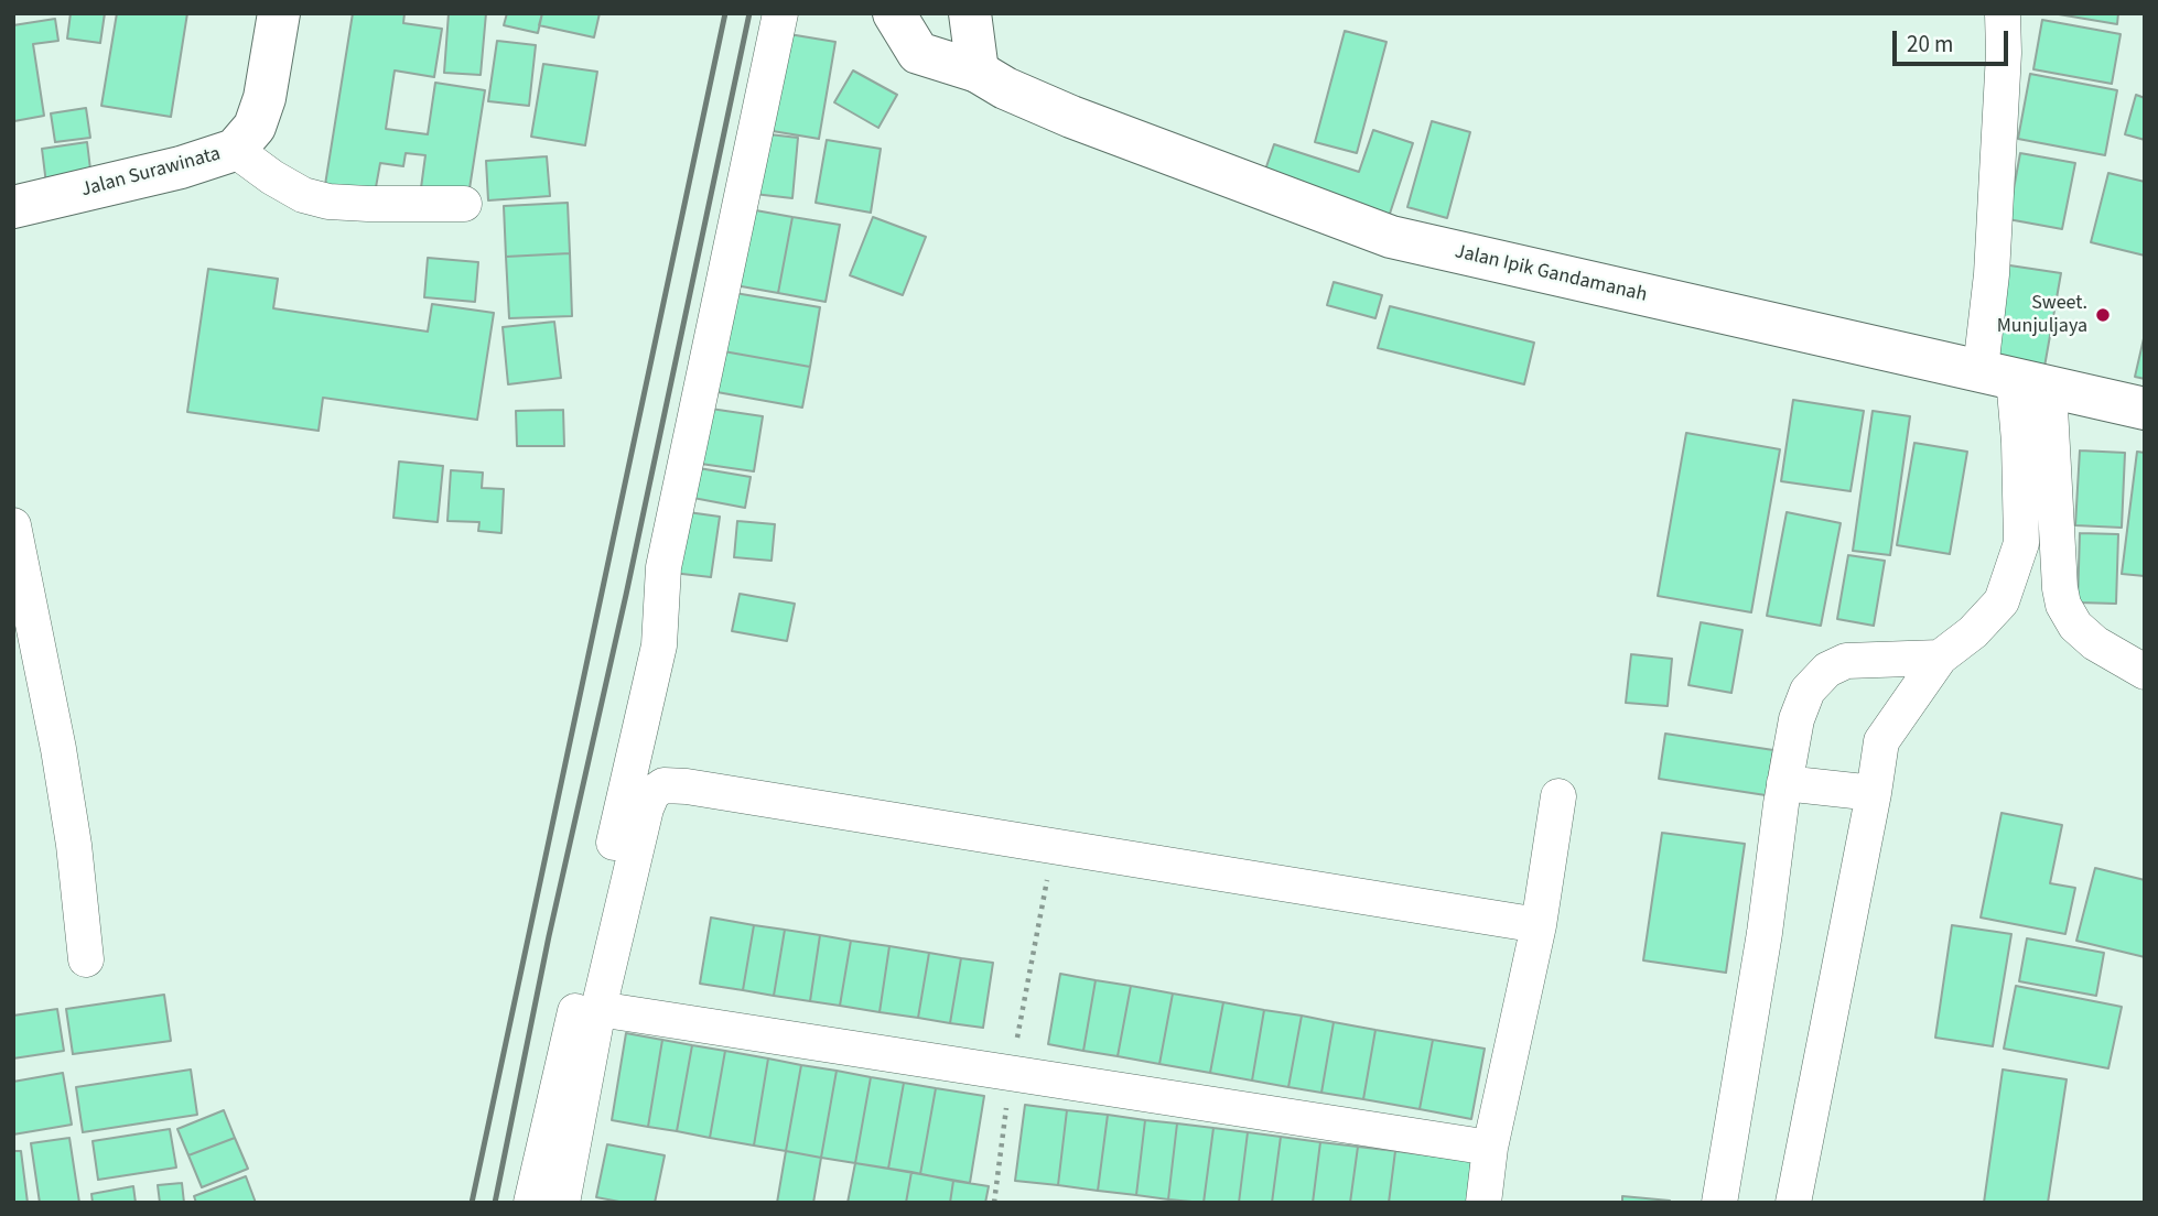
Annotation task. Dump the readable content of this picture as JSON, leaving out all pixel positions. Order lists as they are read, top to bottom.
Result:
{
  "streets": {
    "street": ["Jalan Surawinata", "Jalan Ipik Gandamanah"]
  },
  "places": ["Sweet. Munjuljaya"],
  "scale_bar": "20 m"
}
